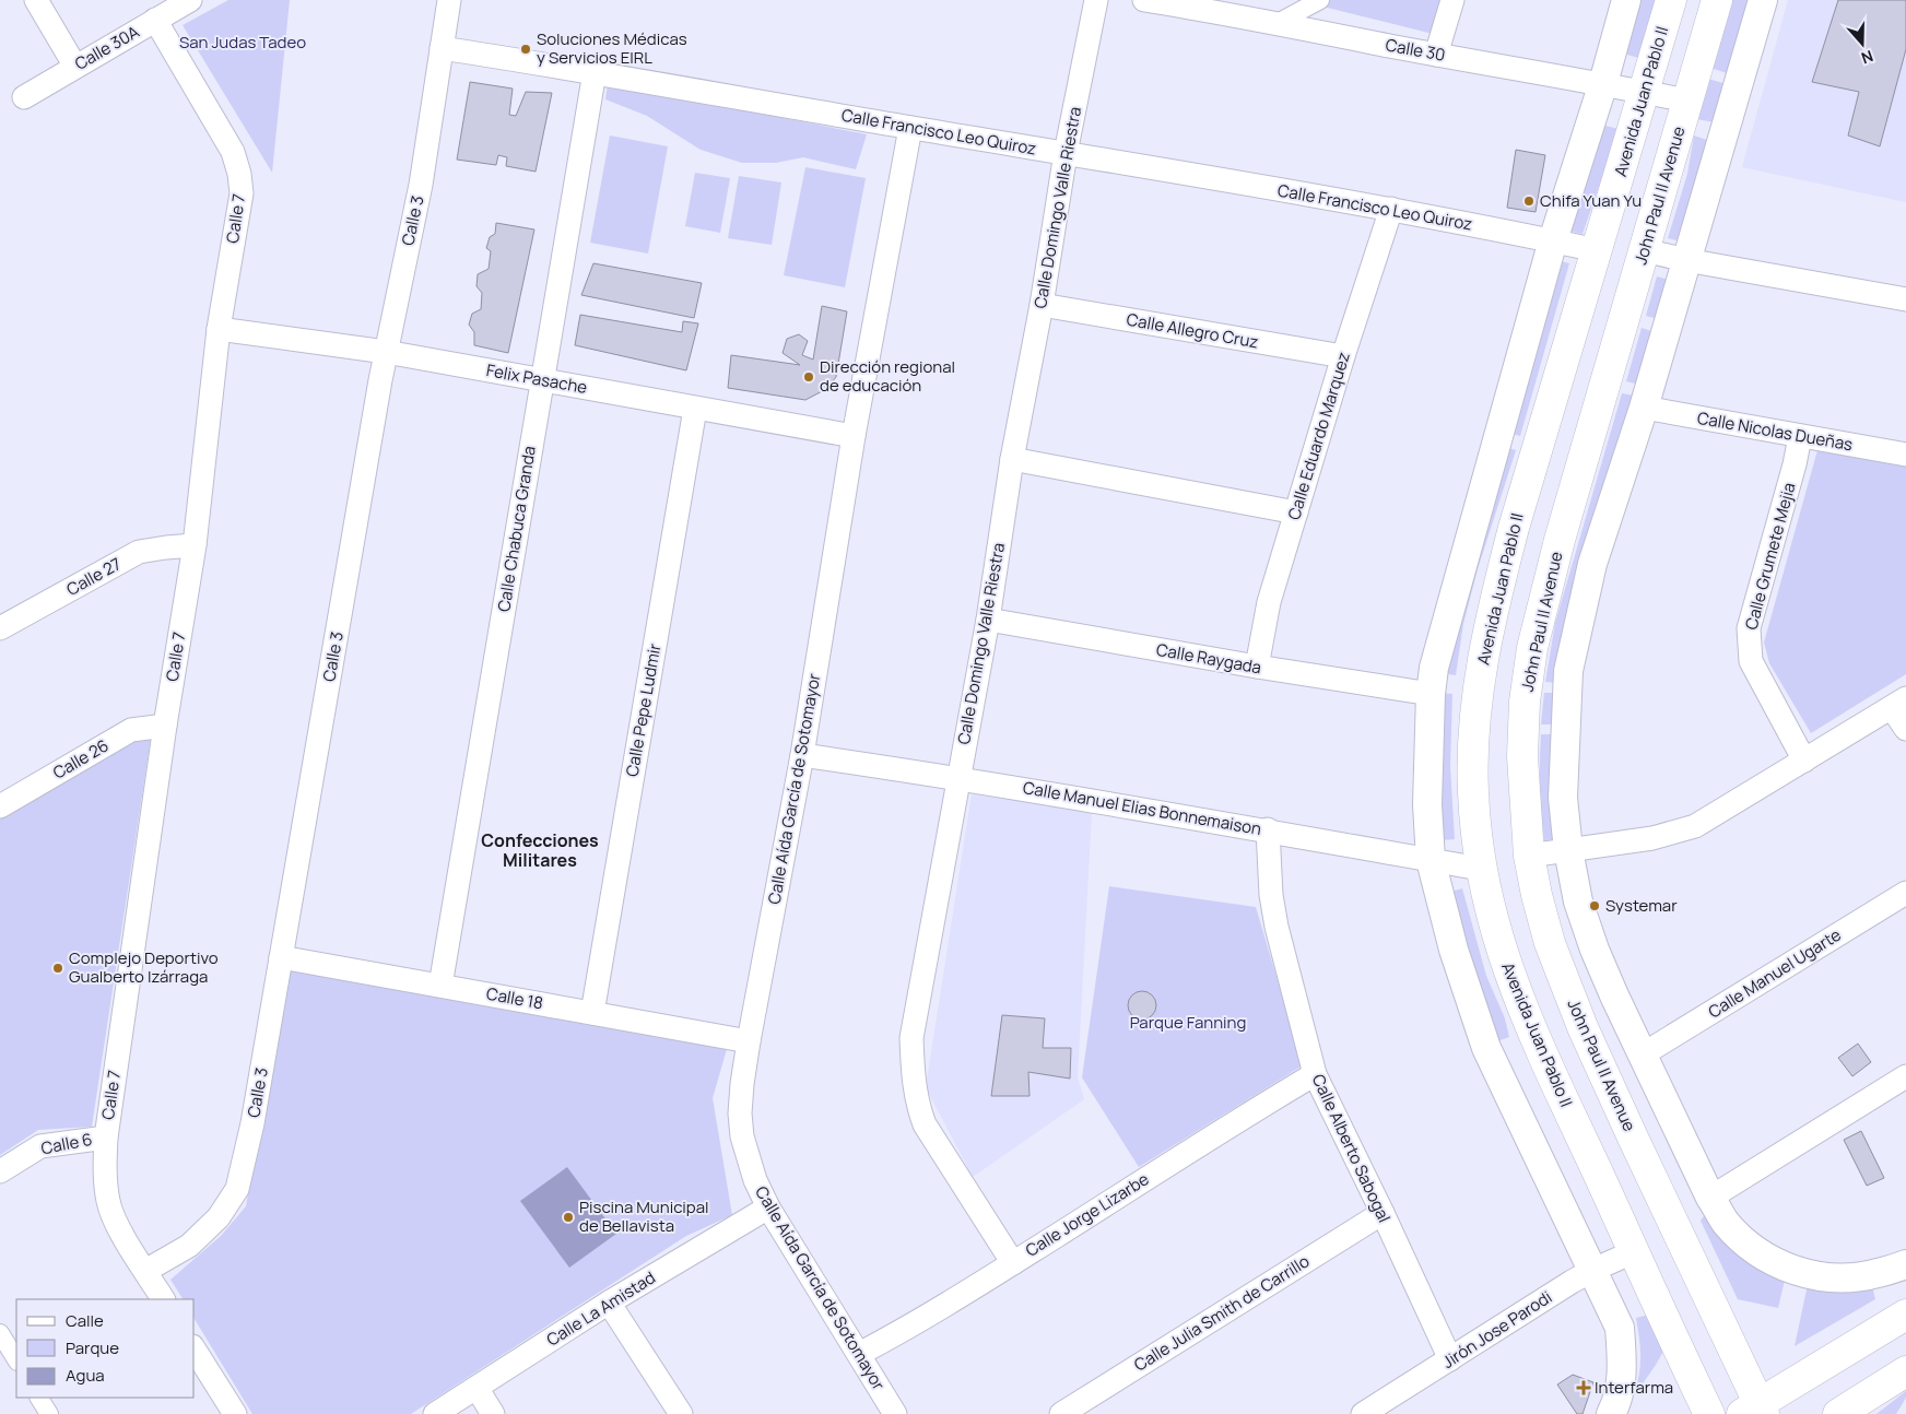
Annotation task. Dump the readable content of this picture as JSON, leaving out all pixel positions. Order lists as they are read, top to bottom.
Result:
{
  "streets": {
    "main road": ["Avenida Juan Pablo II", "John Paul II Avenue"],
    "street": [
      "Calle 30A",
      "Calle 30",
      "Calle Francisco Leo Quiroz",
      "Calle Domingo Valle Riestra",
      "Calle 7",
      "Calle 3",
      "Calle Allegro Cruz",
      "Felix Pasache",
      "Calle Nicolas Dueñas",
      "Calle Eduardo Marquez",
      "Calle Chabuca Granda",
      "Calle Grumete Mejia",
      "Calle 27",
      "Calle Raygada",
      "Calle Pepe Ludmir",
      "Calle 26",
      "Calle Aída García de Sotomayor",
      "Calle Manuel Elias Bonnemaison",
      "Calle Manuel Ugarte",
      "Calle 18",
      "Calle 6",
      "Calle Alberto Sabogal",
      "Calle Jorge Lizarbe",
      "Calle La Amistad",
      "Calle Julia Smith de Carrillo",
      "Jirón Jose Parodi"
    ]
  },
  "crossings": [
    ["Calle 30A", "Calle 7"],
    ["Calle 30", "Avenida Juan Pablo II"],
    ["Calle 30", "John Paul II Avenue"],
    ["Avenida Juan Pablo II", "Calle Francisco Leo Quiroz"],
    ["Avenida Juan Pablo II", "Calle Manuel Elias Bonnemaison"],
    ["Avenida Juan Pablo II", "Jirón Jose Parodi"],
    ["Calle Francisco Leo Quiroz", "Calle Domingo Valle Riestra"],
    ["Calle Francisco Leo Quiroz", "Calle 3"],
    ["Calle Francisco Leo Quiroz", "Calle Eduardo Marquez"],
    ["Calle Francisco Leo Quiroz", "Calle Chabuca Granda"],
    ["Calle Francisco Leo Quiroz", "Calle Aída García de Sotomayor"],
    ["Calle Domingo Valle Riestra", "Calle Allegro Cruz"],
    ["Calle Domingo Valle Riestra", "Calle Raygada"],
    ["Calle Domingo Valle Riestra", "Calle Manuel Elias Bonnemaison"],
    ["Calle Domingo Valle Riestra", "Calle Jorge Lizarbe"],
    ["Calle 7", "Calle 3"],
    ["Calle 7", "Felix Pasache"],
    ["Calle 7", "Calle 27"],
    ["Calle 7", "Calle 26"],
    ["Calle 7", "Calle 6"],
    ["Calle 3", "Felix Pasache"],
    ["Calle 3", "Calle 18"],
    ["Calle Allegro Cruz", "Calle Eduardo Marquez"],
    ["Felix Pasache", "Calle Chabuca Granda"],
    ["Felix Pasache", "Calle Pepe Ludmir"],
    ["Felix Pasache", "Calle Aída García de Sotomayor"],
    ["Calle Nicolas Dueñas", "Calle Grumete Mejia"],
    ["Calle Eduardo Marquez", "Calle Raygada"],
    ["Calle Chabuca Granda", "Calle 18"],
    ["Calle Pepe Ludmir", "Calle 18"],
    ["Calle Aída García de Sotomayor", "Calle Manuel Elias Bonnemaison"],
    ["Calle Aída García de Sotomayor", "Calle 18"],
    ["Calle Aída García de Sotomayor", "Calle Jorge Lizarbe"],
    ["Calle Aída García de Sotomayor", "Calle La Amistad"],
    ["Calle Manuel Elias Bonnemaison", "Calle Alberto Sabogal"],
    ["Calle Alberto Sabogal", "Calle Jorge Lizarbe"],
    ["Calle Alberto Sabogal", "Calle Julia Smith de Carrillo"],
    ["Calle Alberto Sabogal", "Jirón Jose Parodi"]
  ],
  "districts": ["Confecciones Militares"],
  "parks": ["San Judas Tadeo", "Parque Fanning"],
  "places": {
    "other": [
      "Soluciones Médicas y Servicios EIRL",
      "Chifa Yuan Yu",
      "Dirección regional de educación",
      "Systemar",
      "Complejo Deportivo Gualberto Izárraga",
      "Piscina Municipal de Bellavista"
    ],
    "health": ["Interfarma"]
  },
  "legend": ["Calle", "Parque", "Agua"],
  "north": "bottom"
}
